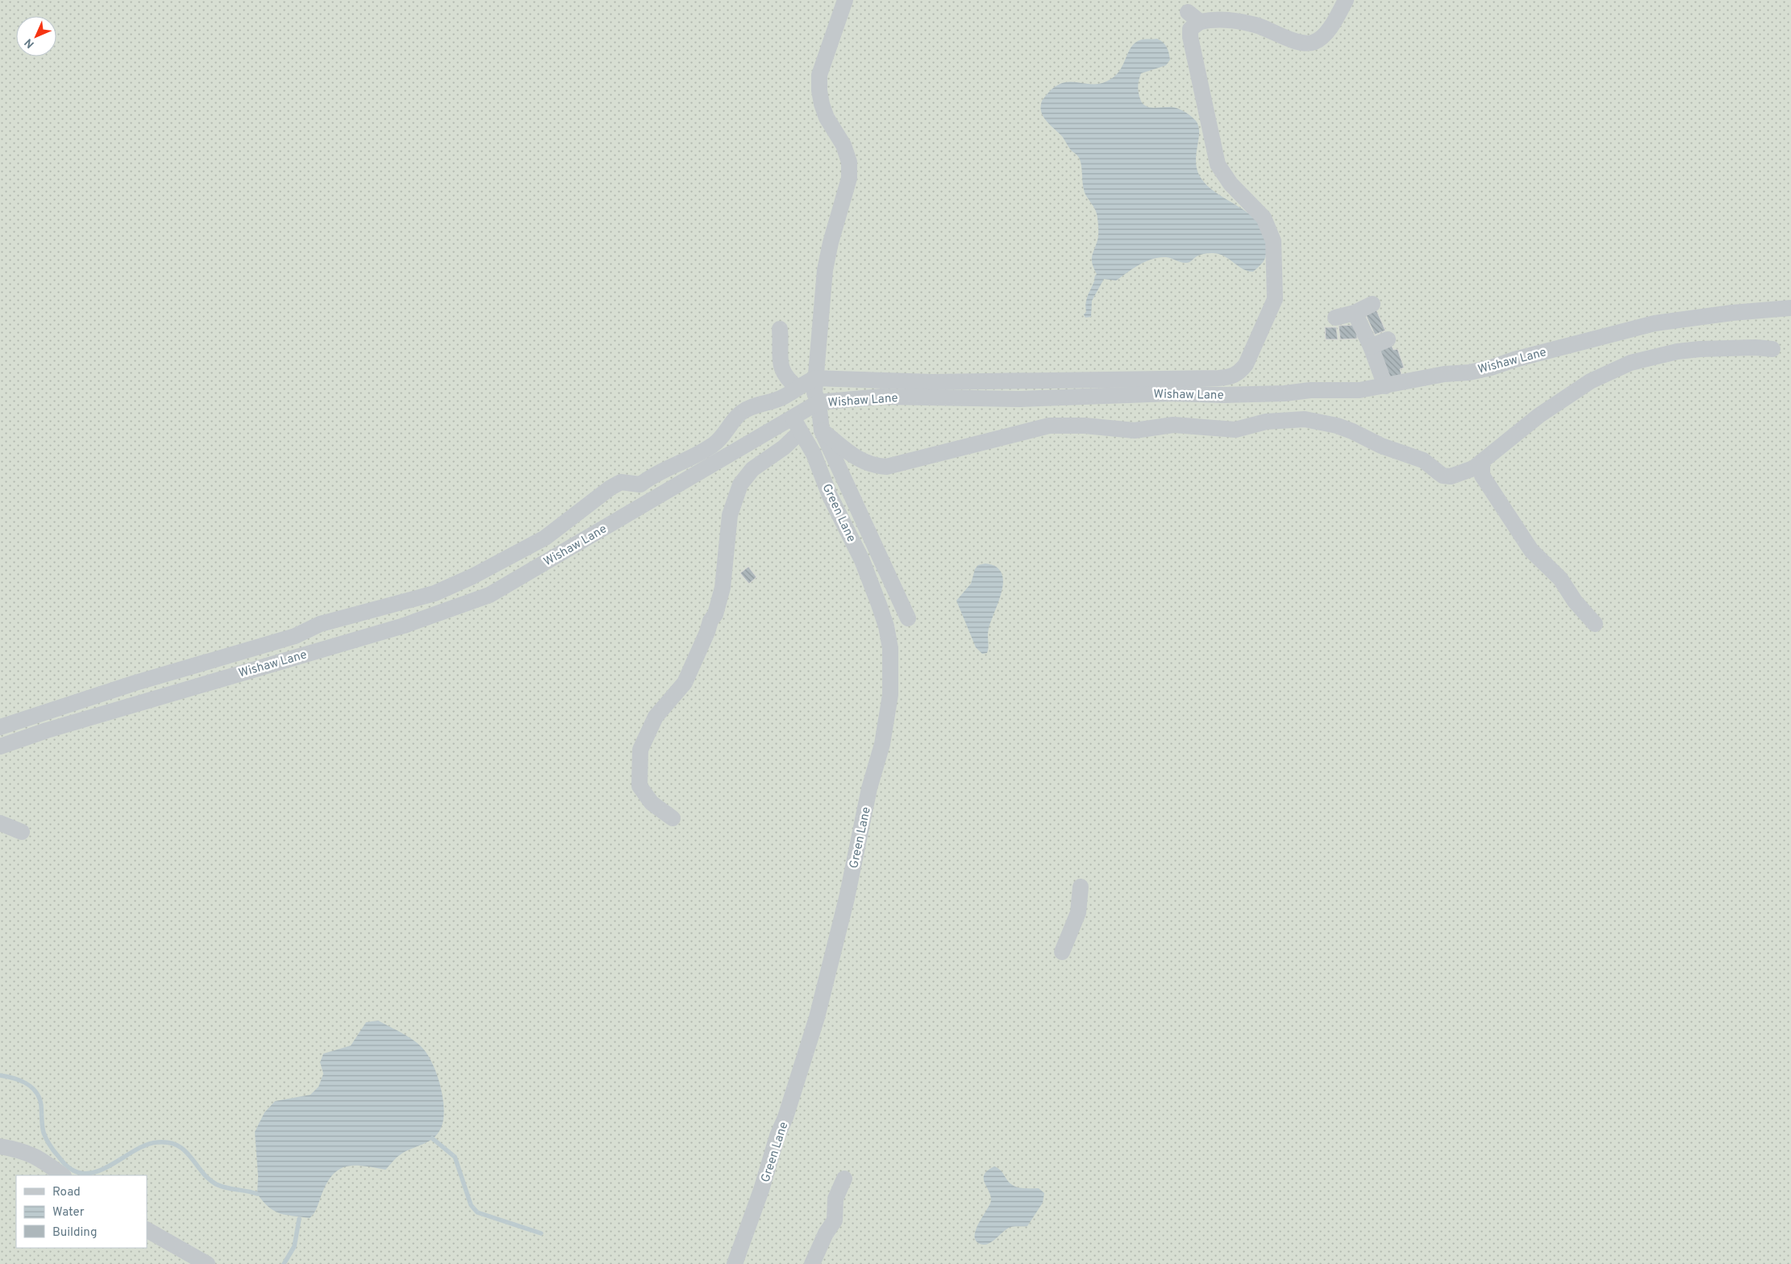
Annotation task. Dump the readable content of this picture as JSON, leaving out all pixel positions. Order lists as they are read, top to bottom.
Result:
{
  "streets": {
    "street": ["Wishaw Lane", "Green Lane"]
  },
  "crossings": [
    ["Wishaw Lane", "Green Lane"]
  ],
  "legend": ["Road", "Water", "Building"],
  "north": "bottom left"
}
